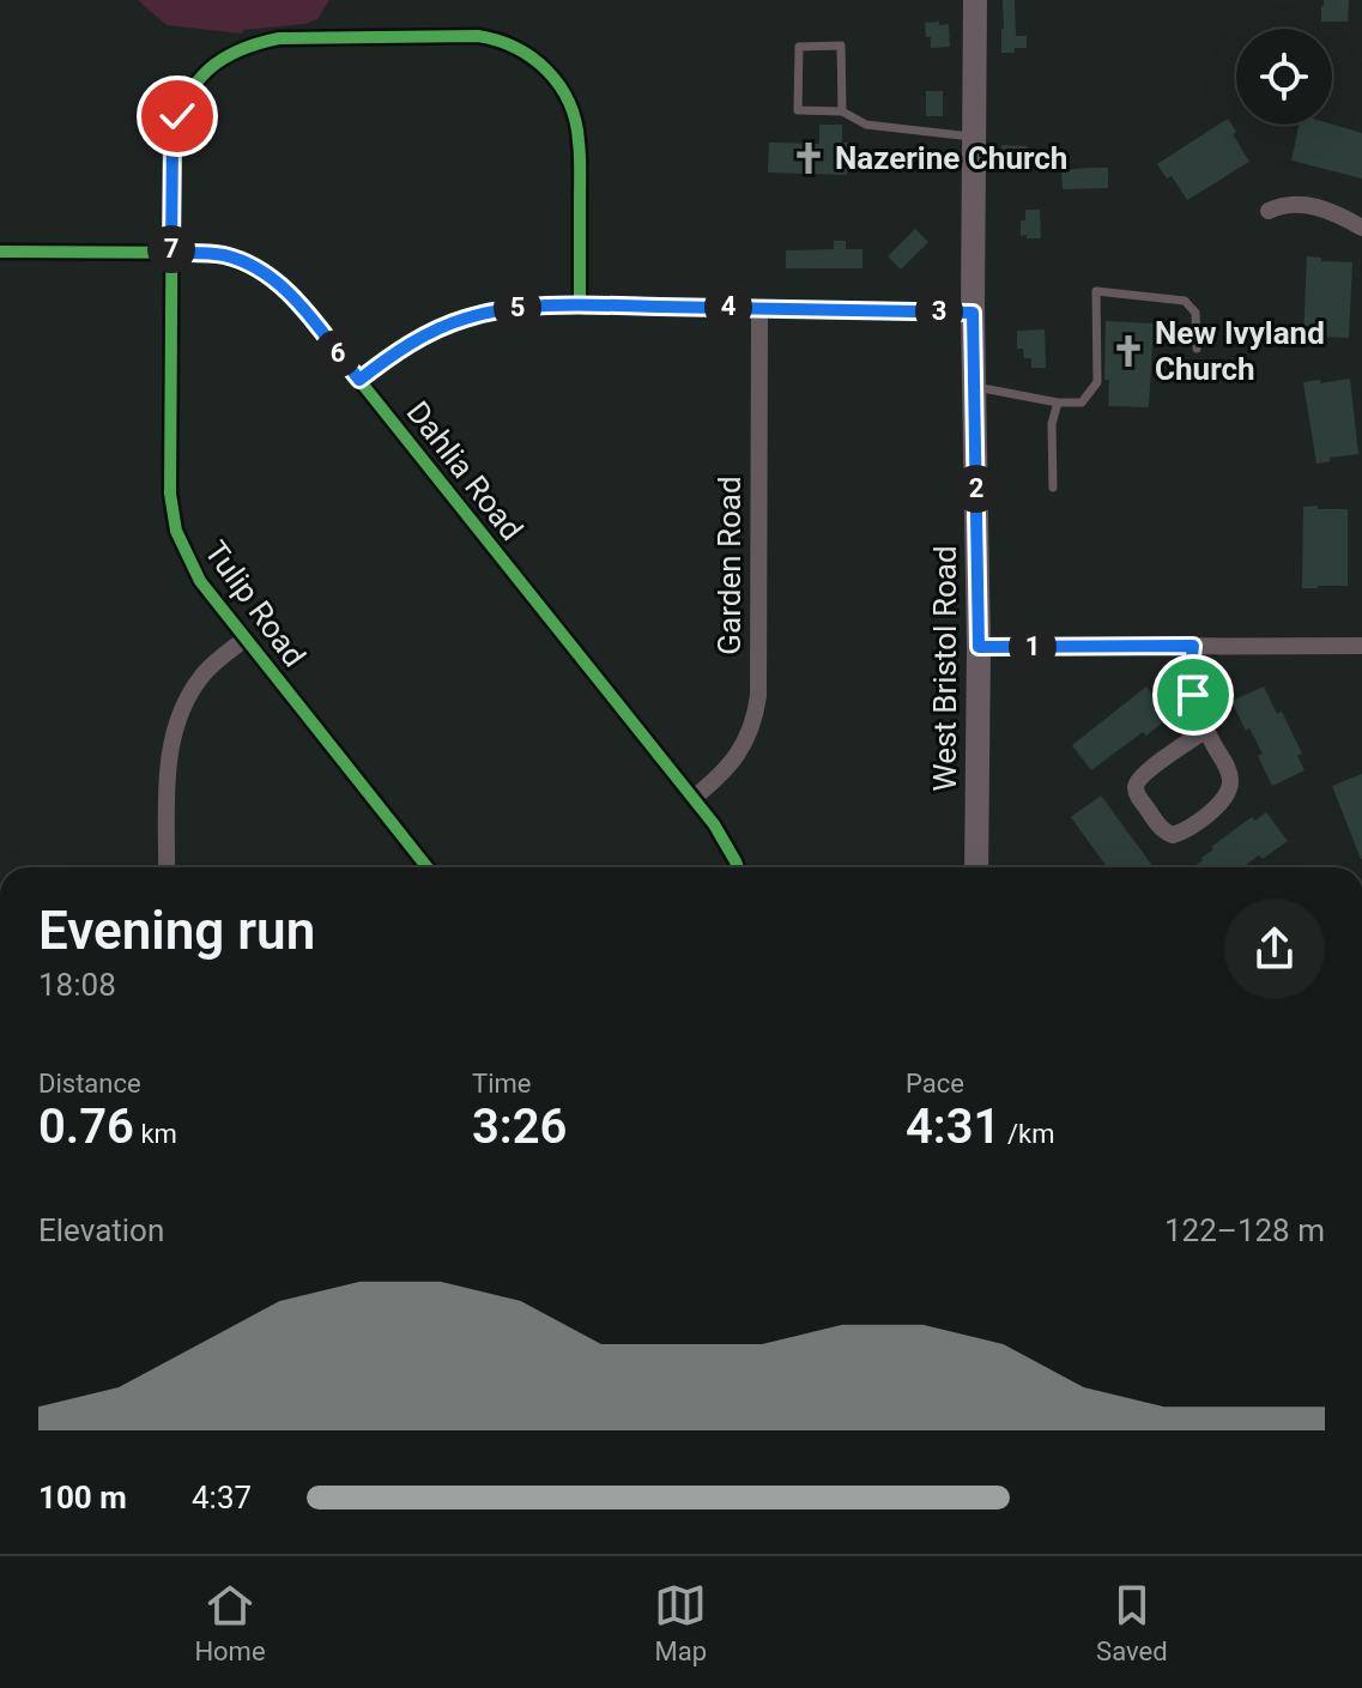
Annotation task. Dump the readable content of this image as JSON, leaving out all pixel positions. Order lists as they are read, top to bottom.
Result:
{
  "streets": {
    "main road": ["West Bristol Road"],
    "street": ["Dahlia Road", "Garden Road", "Tulip Road"]
  },
  "crossings": [
    ["Dahlia Road", "Garden Road"],
    ["Dahlia Road", "Tulip Road"]
  ],
  "places": {
    "church": ["Nazerine Church", "New Ivyland Church"]
  },
  "page": {
    "pins": [
      "7",
      "4",
      "5",
      "3",
      "6",
      "2",
      "1"
    ],
    "heading": ["Evening run", "18:08"],
    "stats": [
      ["Distance", "0.76 km"],
      ["Time", "3:26"],
      ["Pace", "4:31 /km"]
    ],
    "chart": ["Elevation", "122–128 m"],
    "list": [
      {
        "name": "100 m",
        "note": "4:37"
      }
    ],
    "tabs": ["Home", "Map", "Saved"]
  }
}
